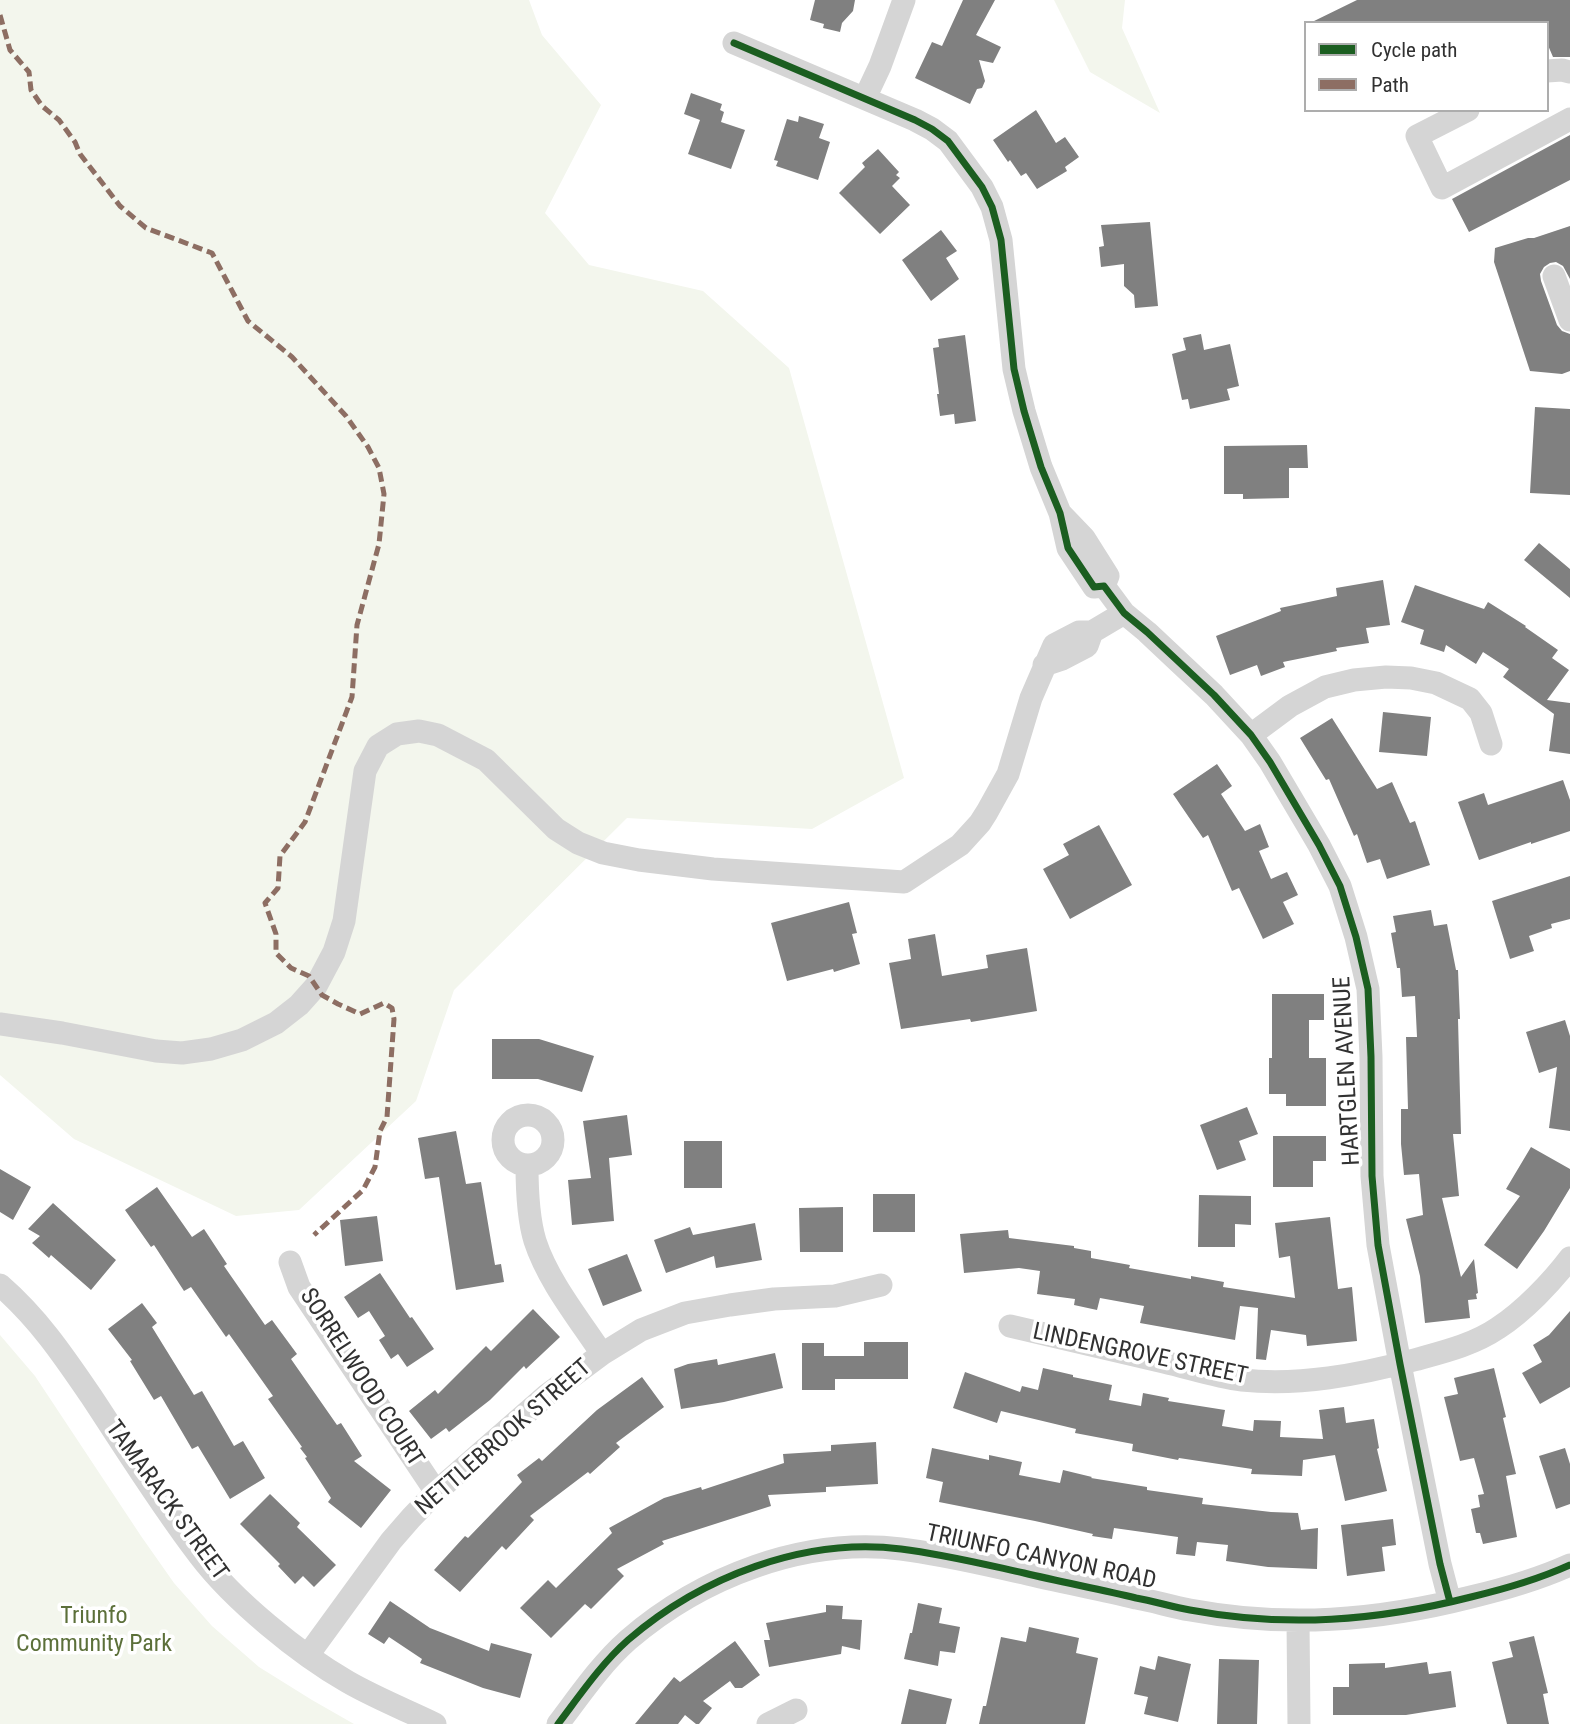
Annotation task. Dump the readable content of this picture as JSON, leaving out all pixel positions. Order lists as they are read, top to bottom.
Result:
{
  "streets": {
    "street": [
      "HARTGLEN AVENUE",
      "LINDENGROVE STREET",
      "SORRELWOOD COURT",
      "NETTLEBROOK STREET",
      "TAMARACK STREET",
      "TRIUNFO CANYON ROAD"
    ]
  },
  "crossings": [
    ["HARTGLEN AVENUE", "LINDENGROVE STREET"],
    ["HARTGLEN AVENUE", "TRIUNFO CANYON ROAD"],
    ["SORRELWOOD COURT", "NETTLEBROOK STREET"],
    ["NETTLEBROOK STREET", "TAMARACK STREET"]
  ],
  "parks": ["Triunfo Community Park"],
  "legend": ["Cycle path", "Path"]
}
